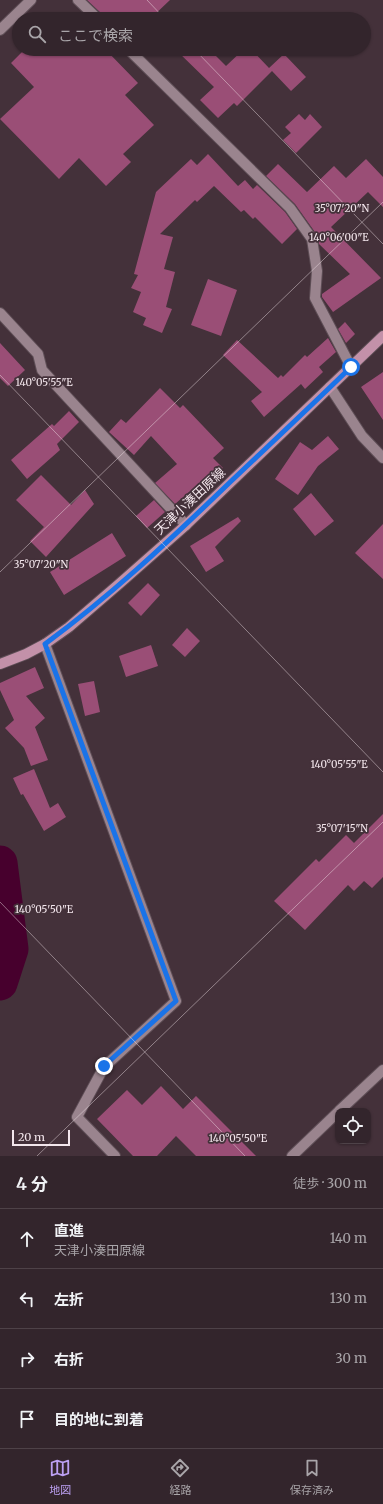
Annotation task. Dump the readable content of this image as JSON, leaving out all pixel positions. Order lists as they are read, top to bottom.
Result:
{
  "streets": {
    "main road": ["天津小湊田原線"]
  },
  "scale_bar": "20 m",
  "page": {
    "search": "ここで検索",
    "scale": "20 m",
    "heading": ["4 分", "徒歩 · 300 m"],
    "list": [
      ["直進", "天津小湊田原線", "140 m"],
      ["左折", "130 m"],
      ["右折", "30 m"],
      "目的地に到着"
    ],
    "nav": ["地図", "経路", "保存済み"]
  },
  "coordinates": [
    "35°07'20\"N",
    "140°06'00\"E",
    "140°05'55\"E",
    "35°07'15\"N",
    "140°05'50\"E"
  ]
}
